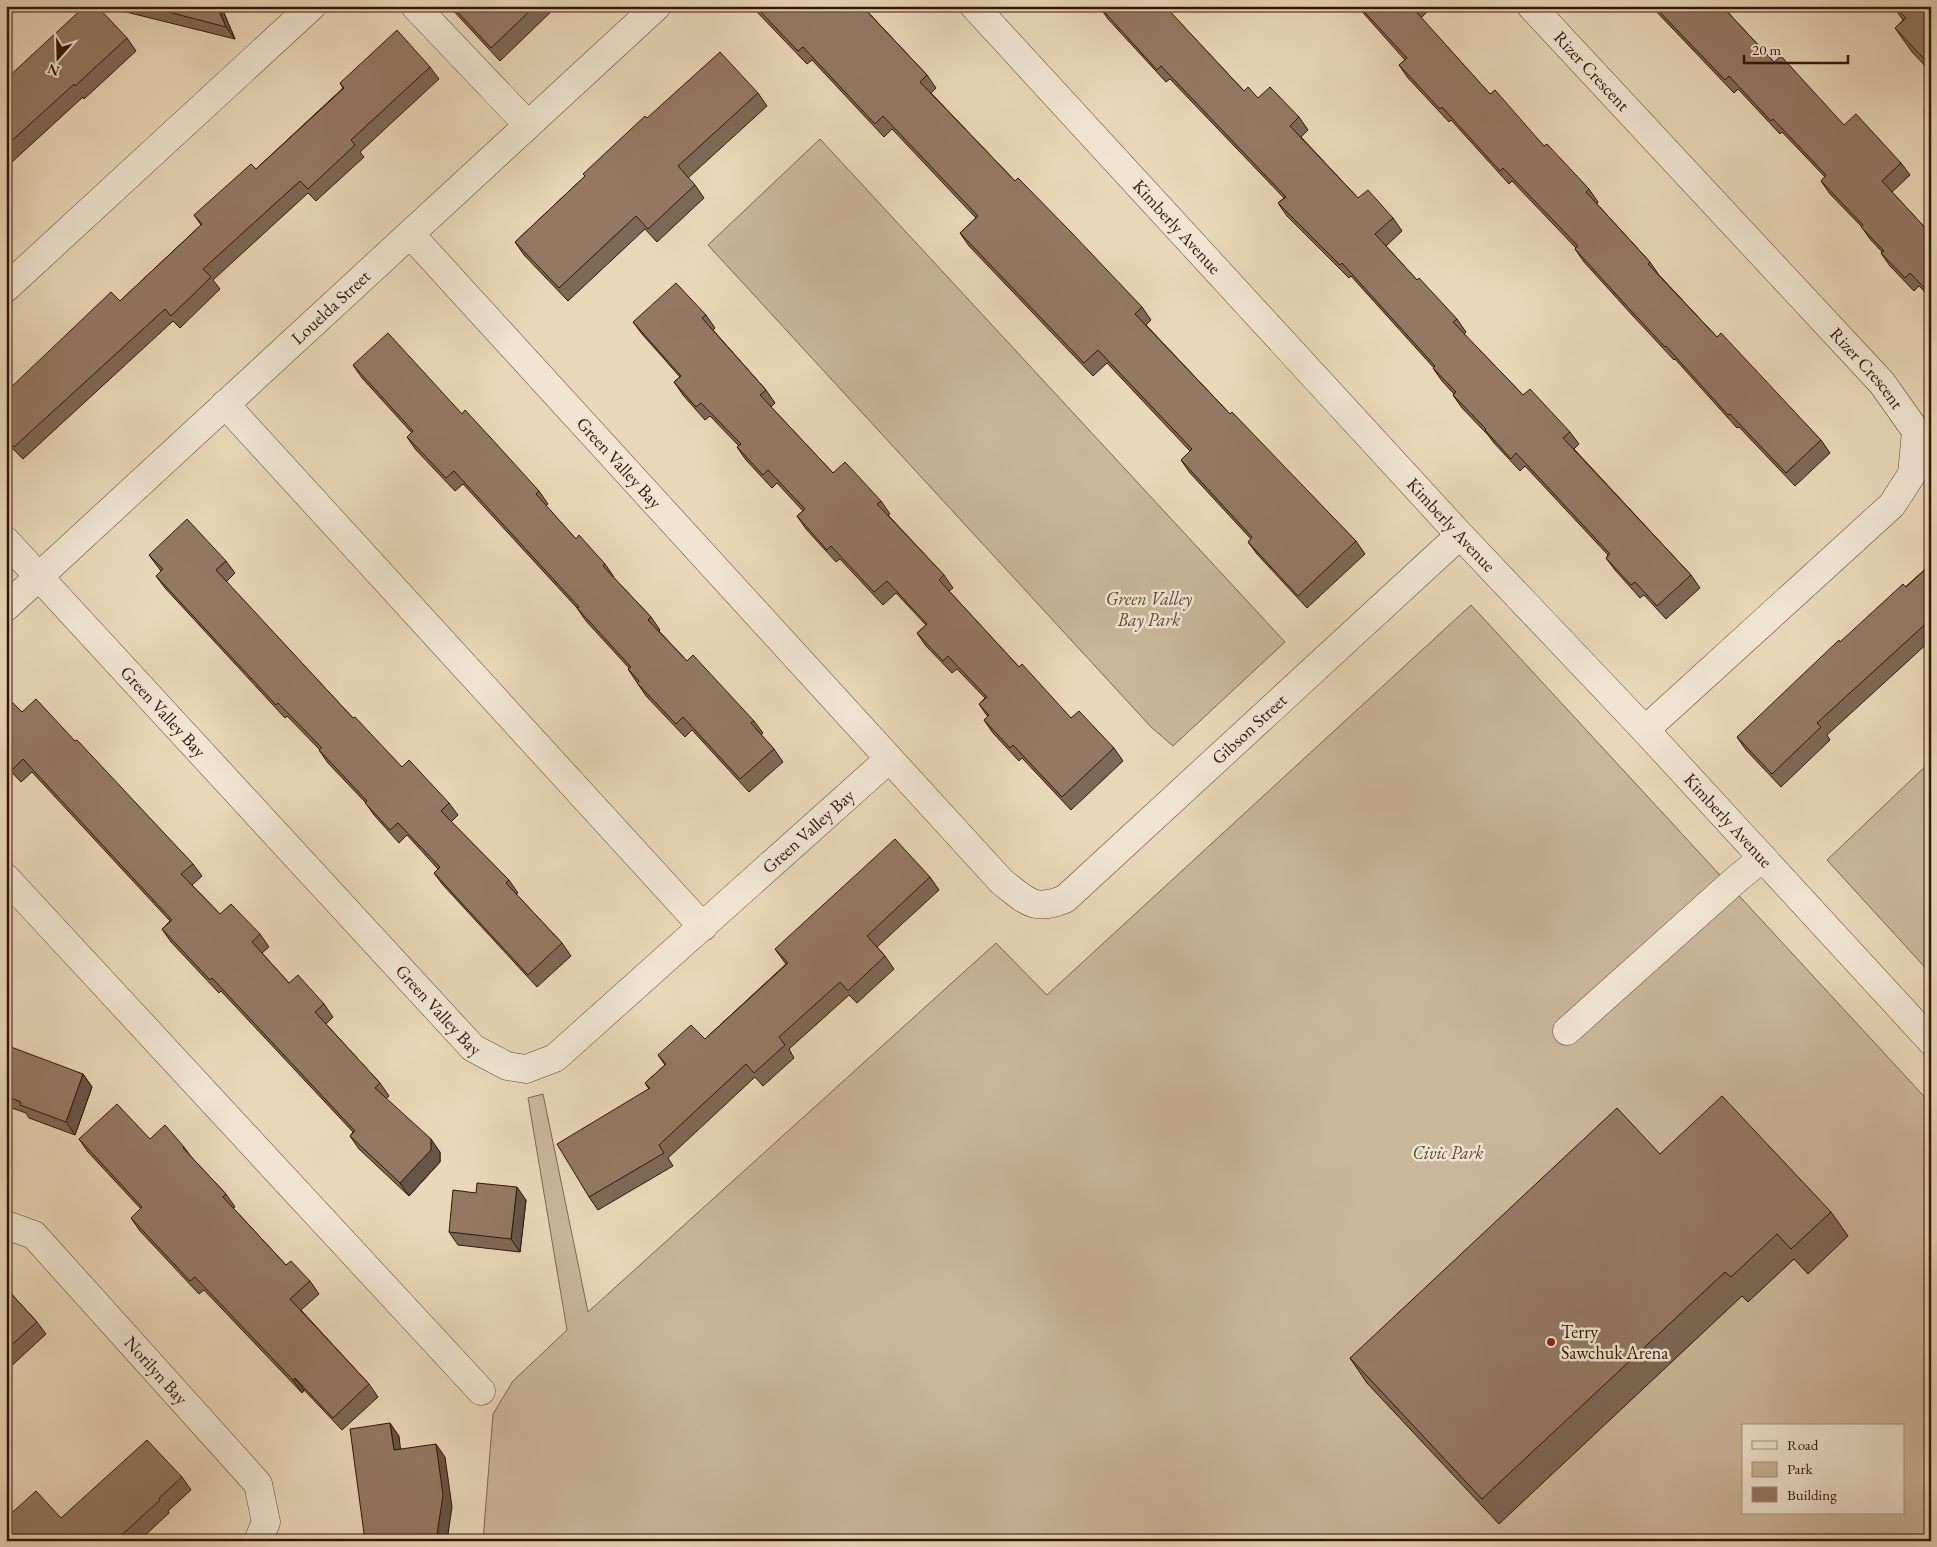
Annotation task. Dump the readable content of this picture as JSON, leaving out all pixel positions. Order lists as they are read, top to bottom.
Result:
{
  "streets": {
    "street": [
      "Rizer Crescent",
      "Kimberly Avenue",
      "Louelda Street",
      "Green Valley Bay",
      "Gibson Street",
      "Norilyn Bay"
    ]
  },
  "crossings": [
    ["Rizer Crescent", "Kimberly Avenue"],
    ["Kimberly Avenue", "Gibson Street"],
    ["Louelda Street", "Green Valley Bay"],
    ["Green Valley Bay", "Gibson Street"]
  ],
  "parks": ["Green Valley Bay Park", "Civic Park"],
  "places": ["Terry Sawchuk Arena"],
  "legend": ["Road", "Park", "Building"],
  "scale_bar": "20 m",
  "north": "bottom"
}
